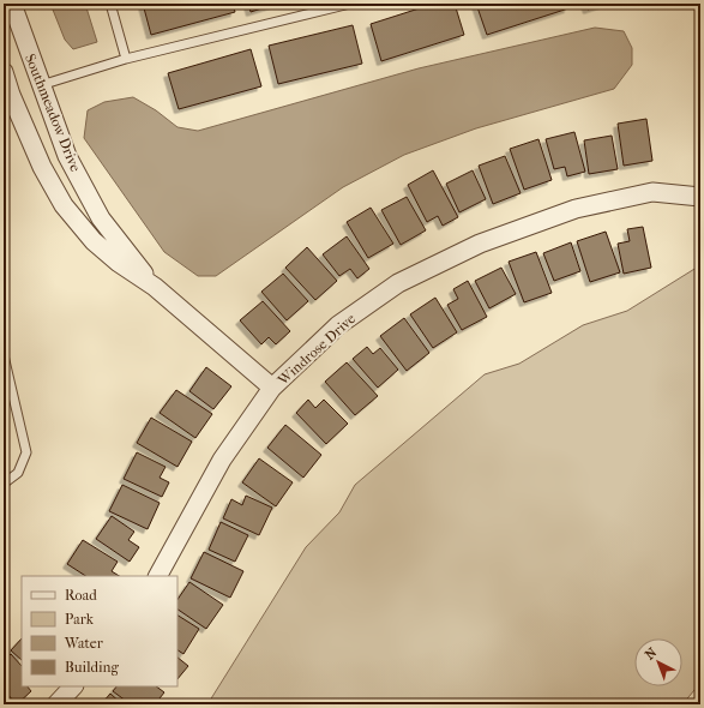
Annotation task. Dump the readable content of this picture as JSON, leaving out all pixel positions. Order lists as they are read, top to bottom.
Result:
{
  "streets": {
    "street": ["Southmeadow Drive", "Windrose Drive"]
  },
  "crossings": [
    ["Southmeadow Drive", "Windrose Drive"]
  ],
  "legend": [
    "Road",
    "Park",
    "Water",
    "Building"
  ],
  "north": "top left"
}
